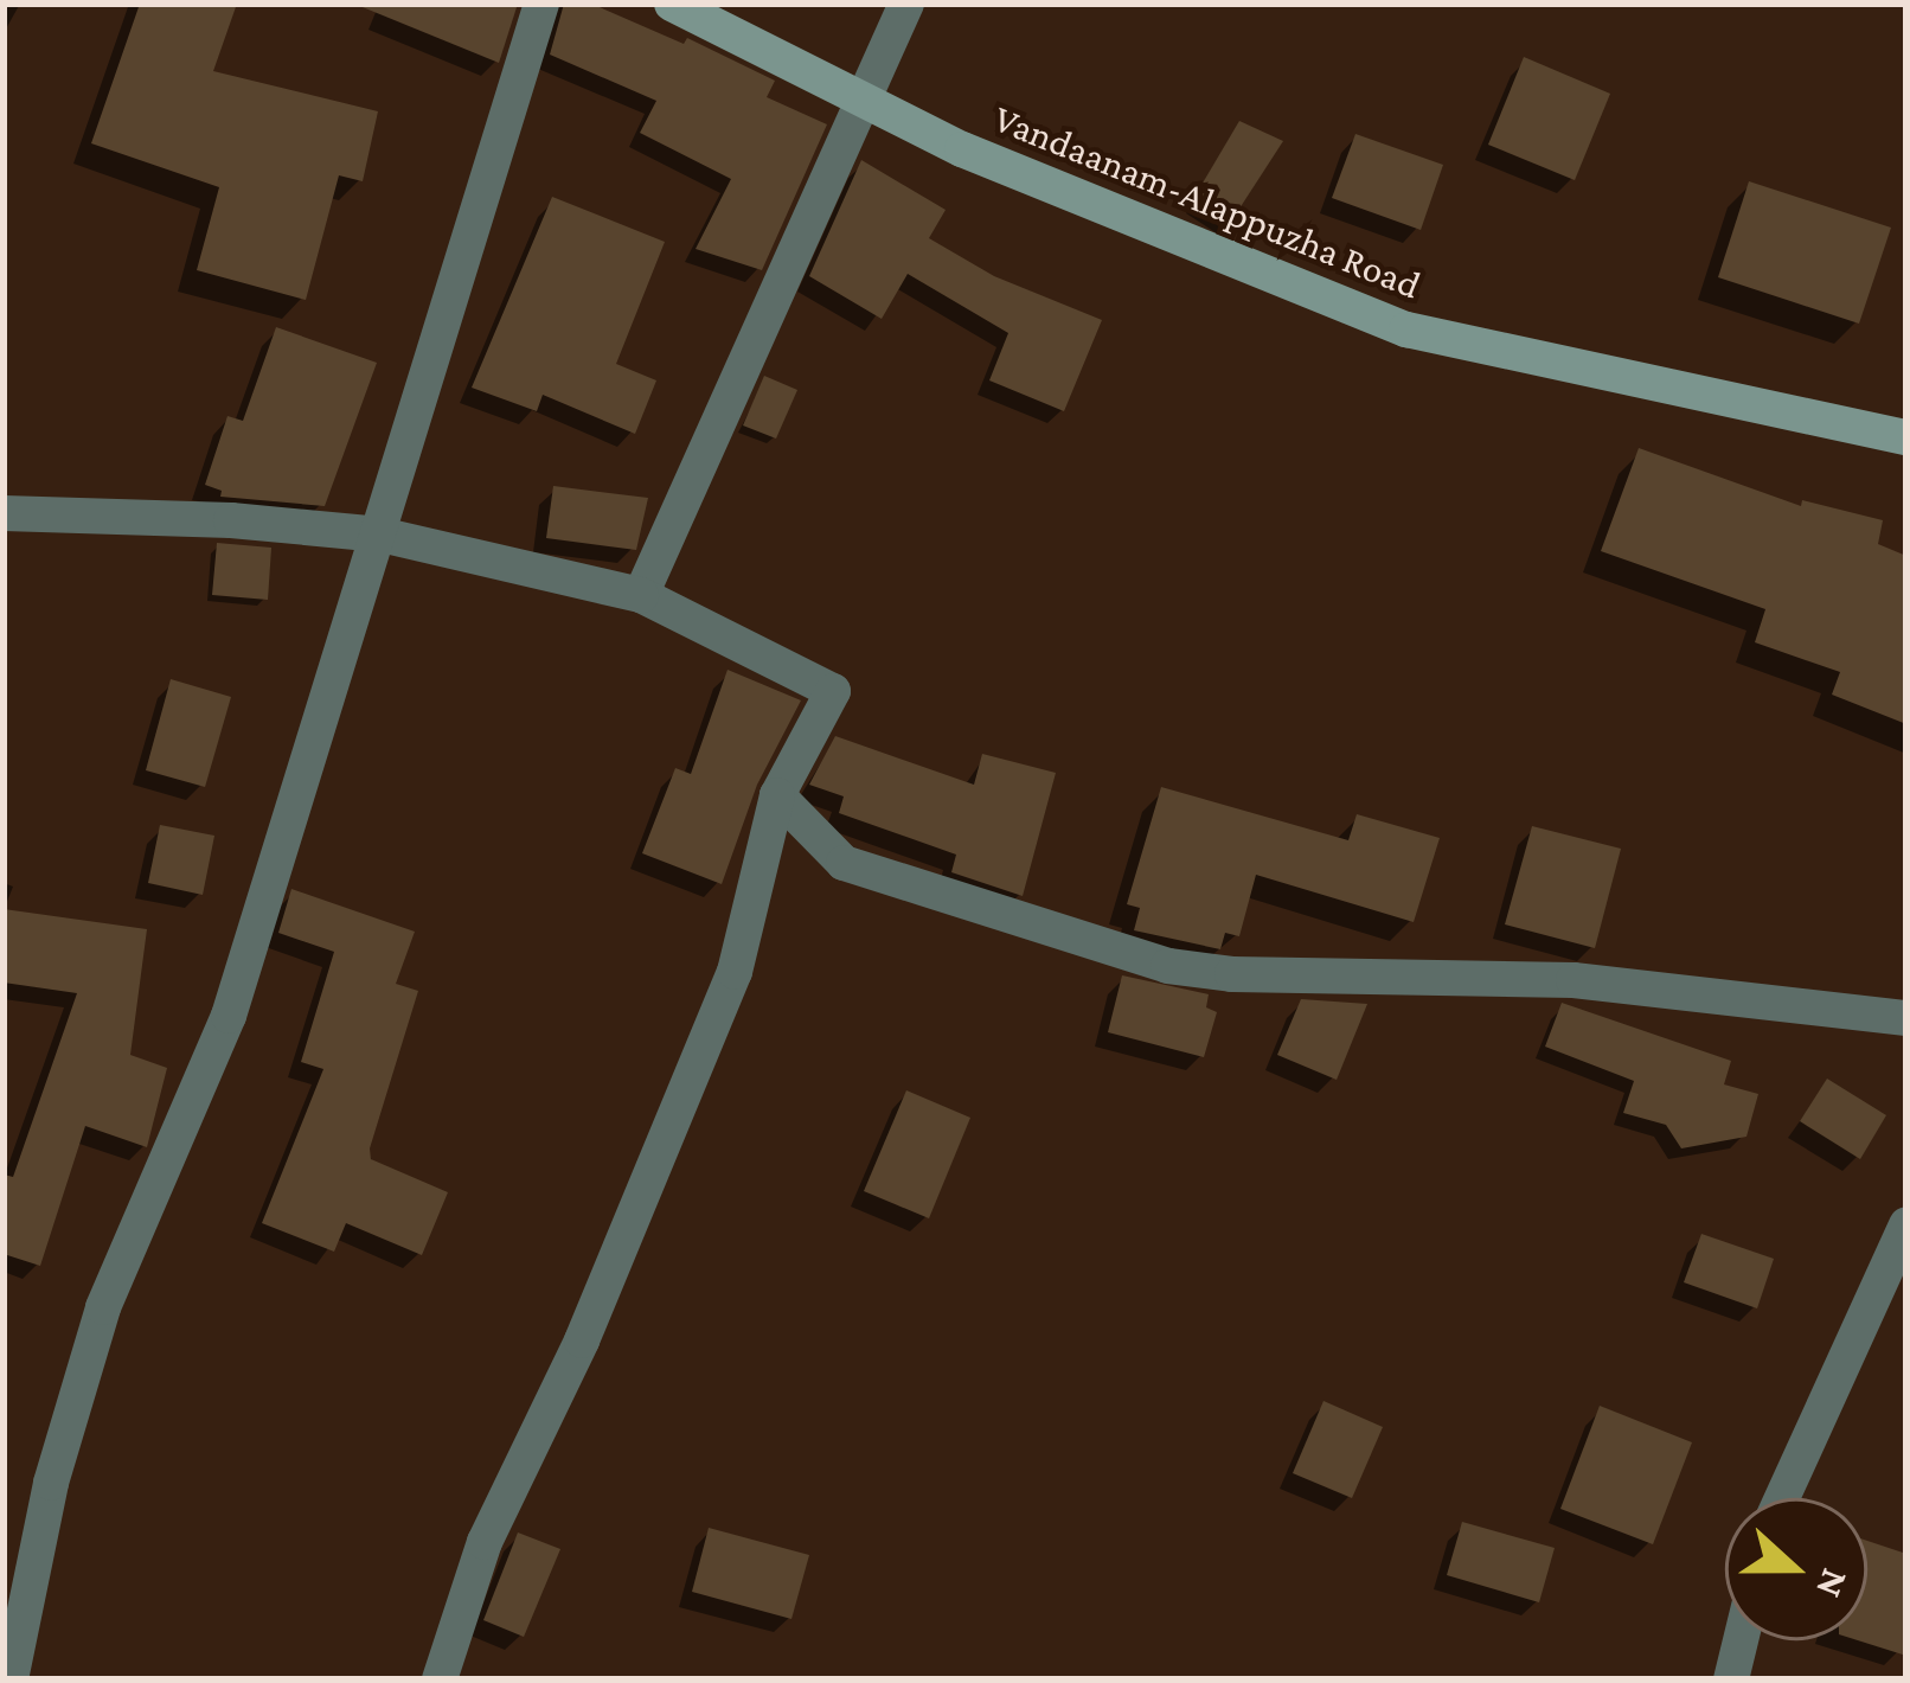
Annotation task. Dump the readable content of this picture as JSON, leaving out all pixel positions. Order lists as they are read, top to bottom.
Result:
{
  "streets": {
    "main road": ["Vandaanam-Alappuzha Road"]
  },
  "north": "right"
}
